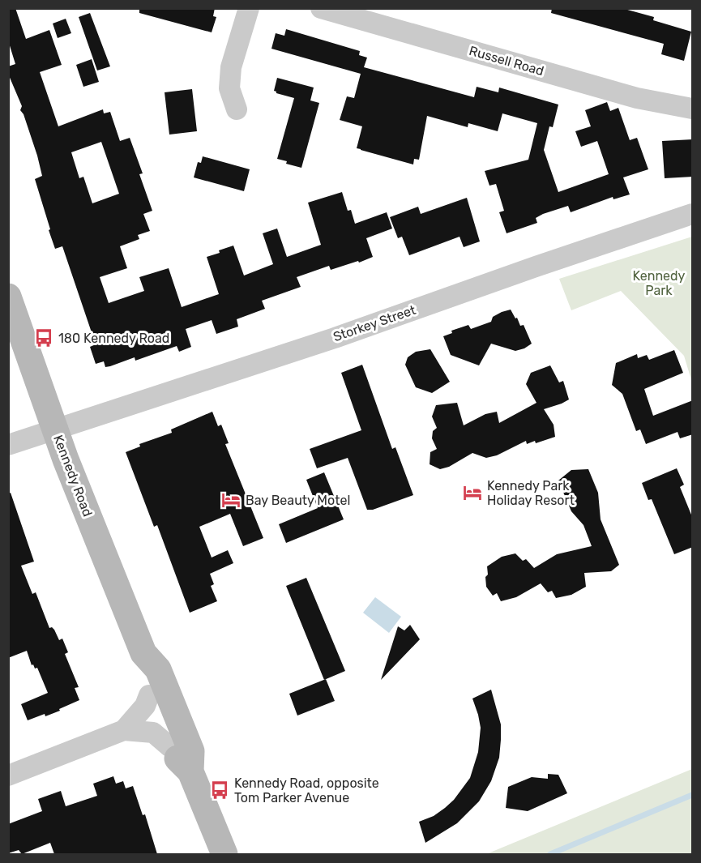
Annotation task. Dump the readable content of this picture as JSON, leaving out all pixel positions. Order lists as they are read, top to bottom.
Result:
{
  "streets": {
    "main road": ["Kennedy Road"],
    "street": ["Russell Road", "Storkey Street"]
  },
  "crossings": [
    ["Storkey Street", "Kennedy Road"]
  ],
  "parks": ["Kennedy Park"],
  "places": {
    "bus stop": ["180 Kennedy Road", "Kennedy Road, opposite Tom Parker Avenue"],
    "hotel": ["Kennedy Park Holiday Resort", "Bay Beauty Motel"]
  }
}
